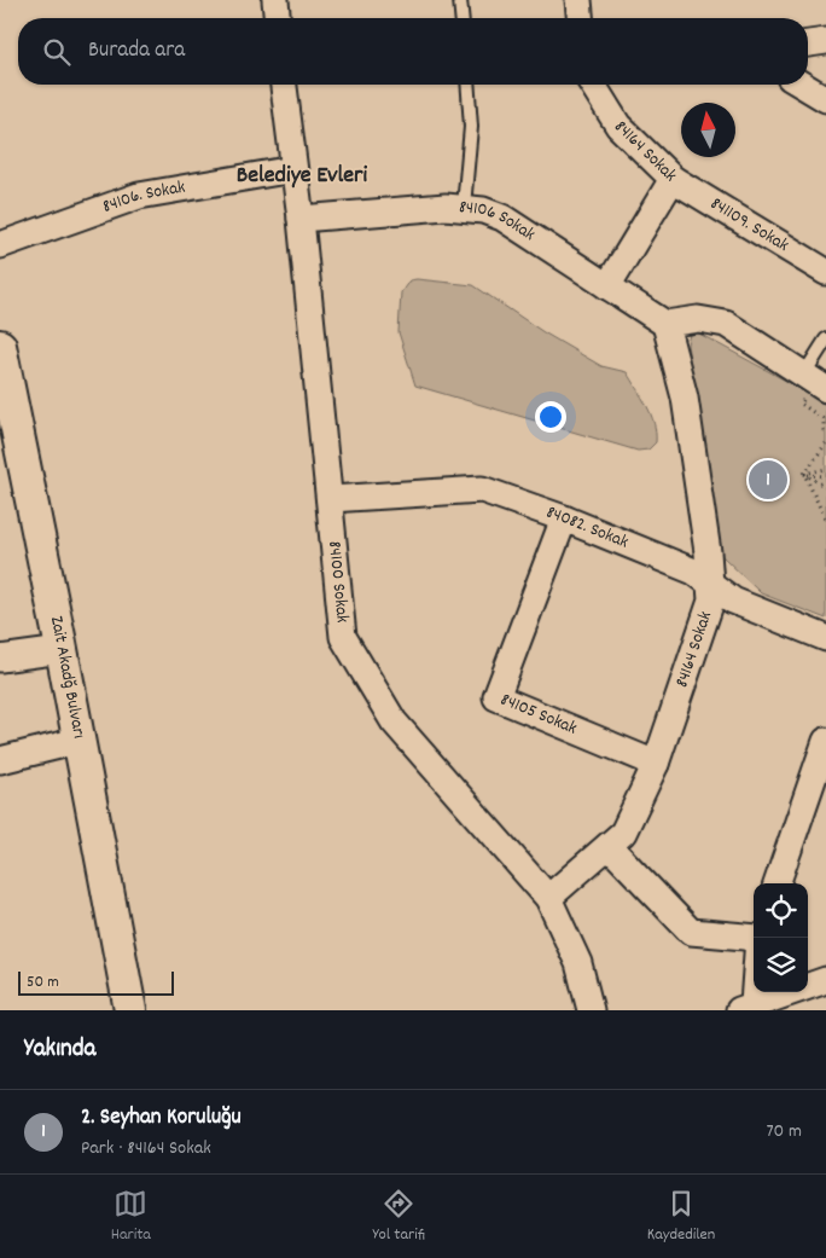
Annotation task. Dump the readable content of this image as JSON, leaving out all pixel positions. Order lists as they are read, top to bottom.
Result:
{
  "streets": {
    "street": [
      "84164 Sokak",
      "84106. Sokak",
      "84106 Sokak",
      "841109. Sokak",
      "84082. Sokak",
      "84100 Sokak",
      "Zait Akadğ Bulvarı",
      "84105 Sokak"
    ]
  },
  "crossings": [
    ["84164 Sokak", "84106 Sokak"],
    ["84164 Sokak", "841109. Sokak"],
    ["84164 Sokak", "84082. Sokak"],
    ["84164 Sokak", "84100 Sokak"],
    ["84164 Sokak", "84105 Sokak"],
    ["84106. Sokak", "84100 Sokak"],
    ["84106 Sokak", "84100 Sokak"],
    ["84082. Sokak", "84100 Sokak"],
    ["84082. Sokak", "84105 Sokak"]
  ],
  "districts": ["Belediye Evleri"],
  "scale_bar": "50 m",
  "north": "top",
  "page": {
    "search": "Burada ara",
    "pins": "1",
    "scale": "50 m",
    "heading": "Yakında",
    "list": [
      {
        "mark": "1",
        "name": "2. Seyhan Koruluğu",
        "note": "Park · 84164 Sokak",
        "value": "70 m"
      }
    ],
    "nav": ["Harita", "Yol tarifi", "Kaydedilen"]
  }
}
